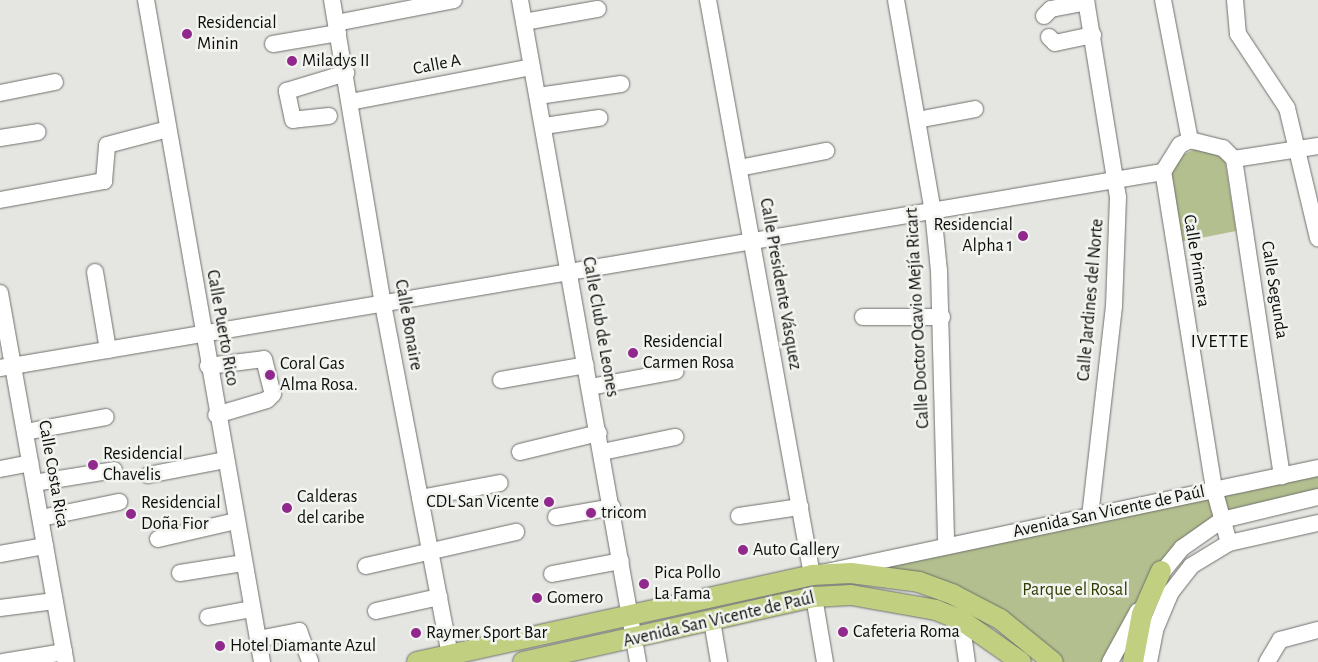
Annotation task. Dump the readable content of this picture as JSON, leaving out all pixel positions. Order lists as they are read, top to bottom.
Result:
{
  "streets": {
    "main road": ["Avenida San Vicente de Paúl"],
    "street": [
      "Calle A",
      "Calle Primera",
      "Calle Presidente Vásquez",
      "Calle Segunda",
      "Calle Jardines del Norte",
      "Calle Doctor Ocavio Mejía Ricart",
      "Calle Bonaire",
      "Calle Club de Leones",
      "Calle Puerto Rico",
      "Calle Costa Rica"
    ]
  },
  "crossings": [
    ["Calle A", "Calle Bonaire"],
    ["Calle A", "Calle Club de Leones"],
    ["Calle Primera", "Avenida San Vicente de Paúl"],
    ["Calle Presidente Vásquez", "Avenida San Vicente de Paúl"],
    ["Calle Segunda", "Avenida San Vicente de Paúl"],
    ["Calle Jardines del Norte", "Avenida San Vicente de Paúl"],
    ["Calle Doctor Ocavio Mejía Ricart", "Avenida San Vicente de Paúl"],
    ["Calle Bonaire", "Avenida San Vicente de Paúl"],
    ["Calle Club de Leones", "Avenida San Vicente de Paúl"]
  ],
  "districts": ["IVETTE"],
  "parks": ["Parque el Rosal"],
  "places": [
    "Residencial Minin",
    "Miladys II",
    "Residencial Alpha 1",
    "Residencial Carmen Rosa",
    "Coral Gas Alma Rosa.",
    "Residencial Chavelis",
    "CDL San Vicente",
    "Calderas del caribe",
    "tricom",
    "Residencial Doña Fior",
    "Auto Gallery",
    "Pica Pollo La Fama",
    "Gomero",
    "Cafeteria Roma",
    "Raymer Sport Bar",
    "Hotel Diamante Azul"
  ]
}
